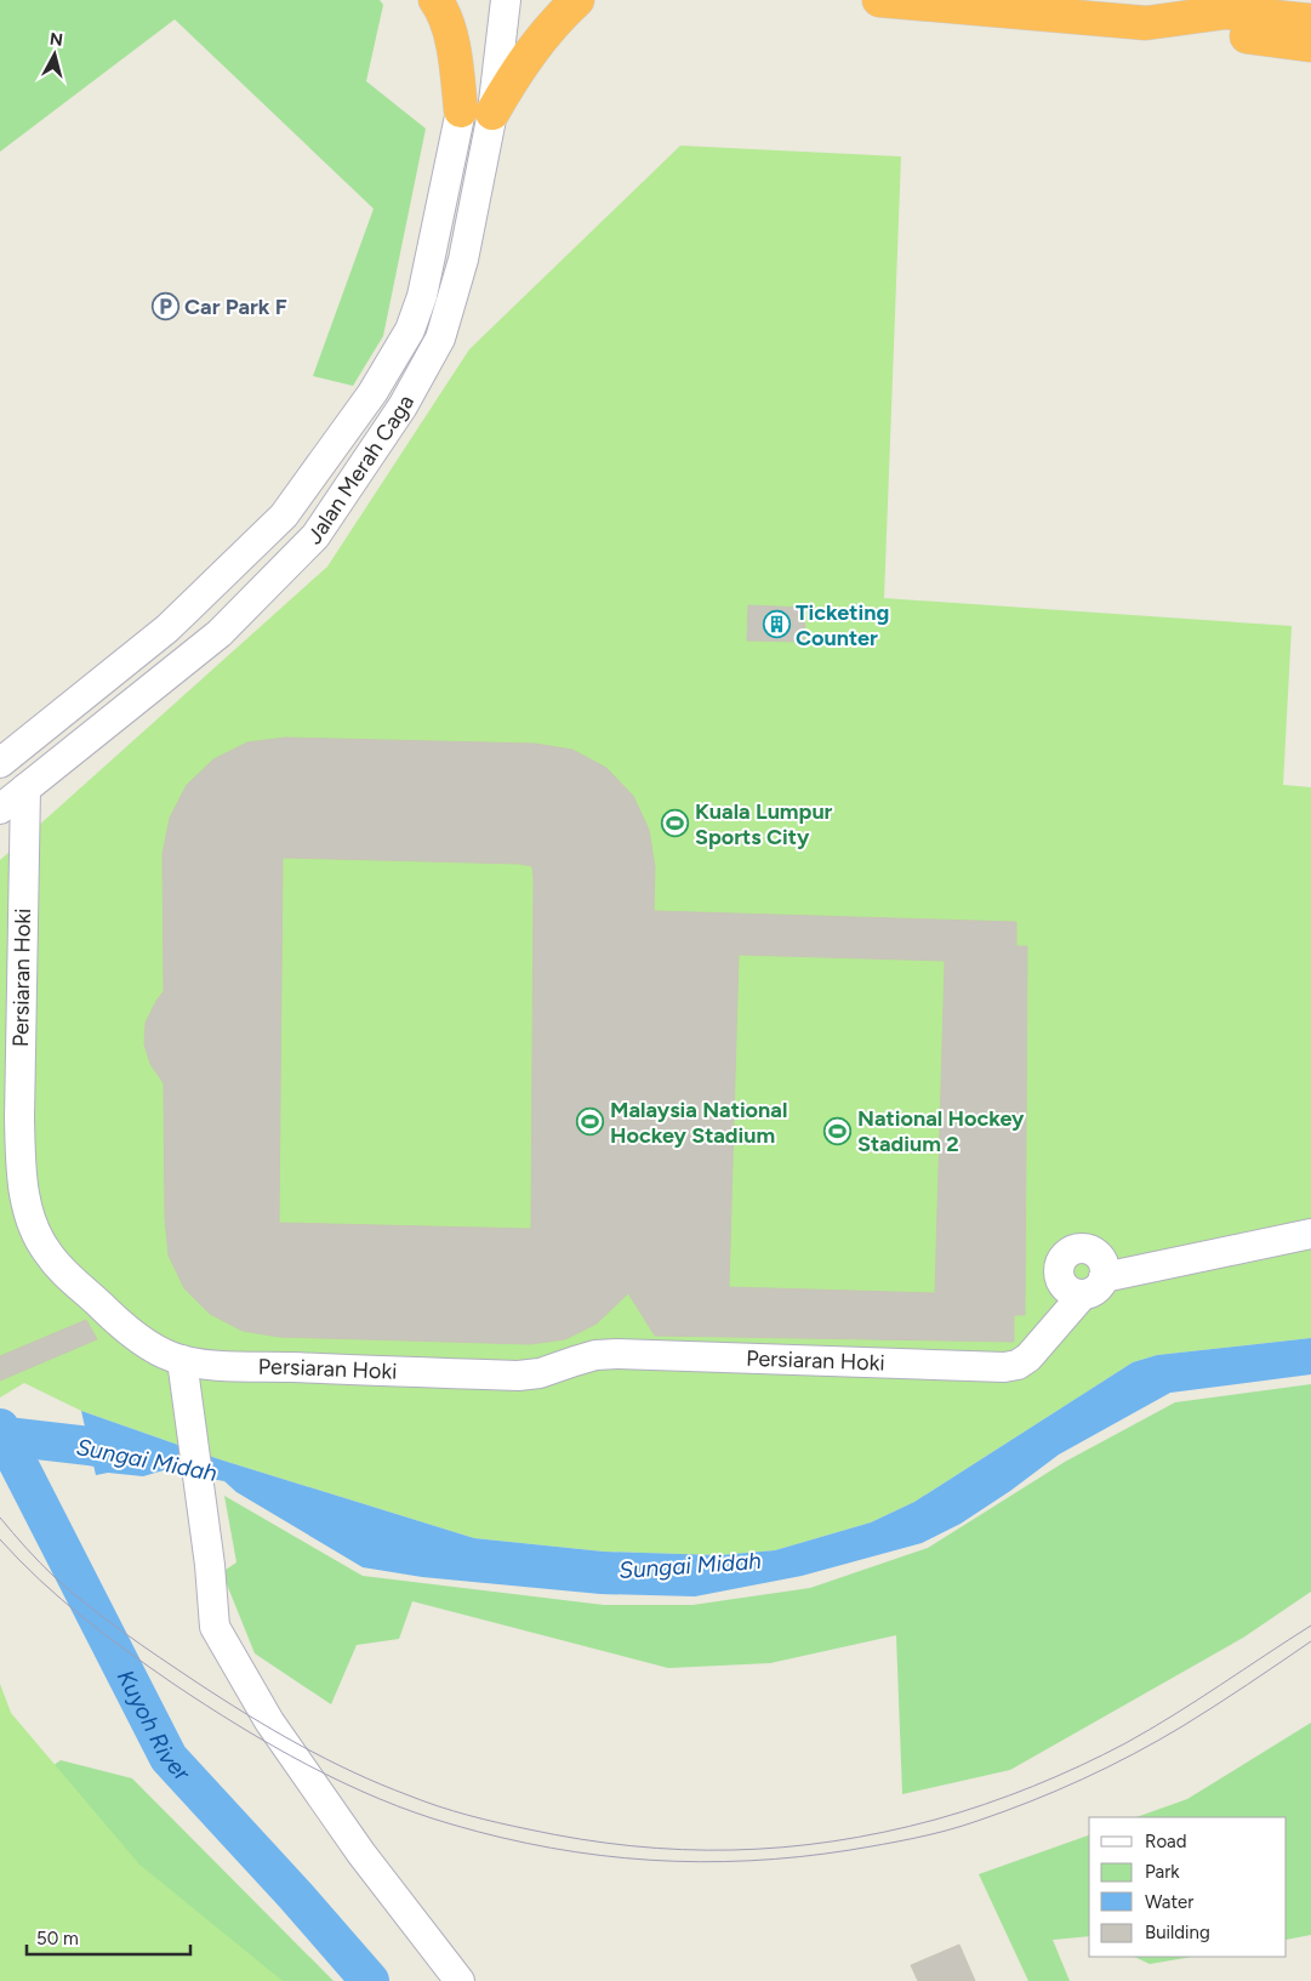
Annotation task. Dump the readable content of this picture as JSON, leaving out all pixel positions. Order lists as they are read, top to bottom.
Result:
{
  "streets": {
    "street": ["Jalan Merah Caga", "Persiaran Hoki"]
  },
  "crossings": [
    ["Jalan Merah Caga", "Persiaran Hoki"]
  ],
  "water": ["Sungai Midah", "Kuyoh River"],
  "places": {
    "parking": ["Car Park F"],
    "building": ["Ticketing Counter"],
    "sports": ["Kuala Lumpur Sports City", "Malaysia National Hockey Stadium", "National Hockey Stadium 2"]
  },
  "legend": [
    "Road",
    "Park",
    "Water",
    "Building"
  ],
  "scale_bar": "50 m",
  "north": "top"
}
